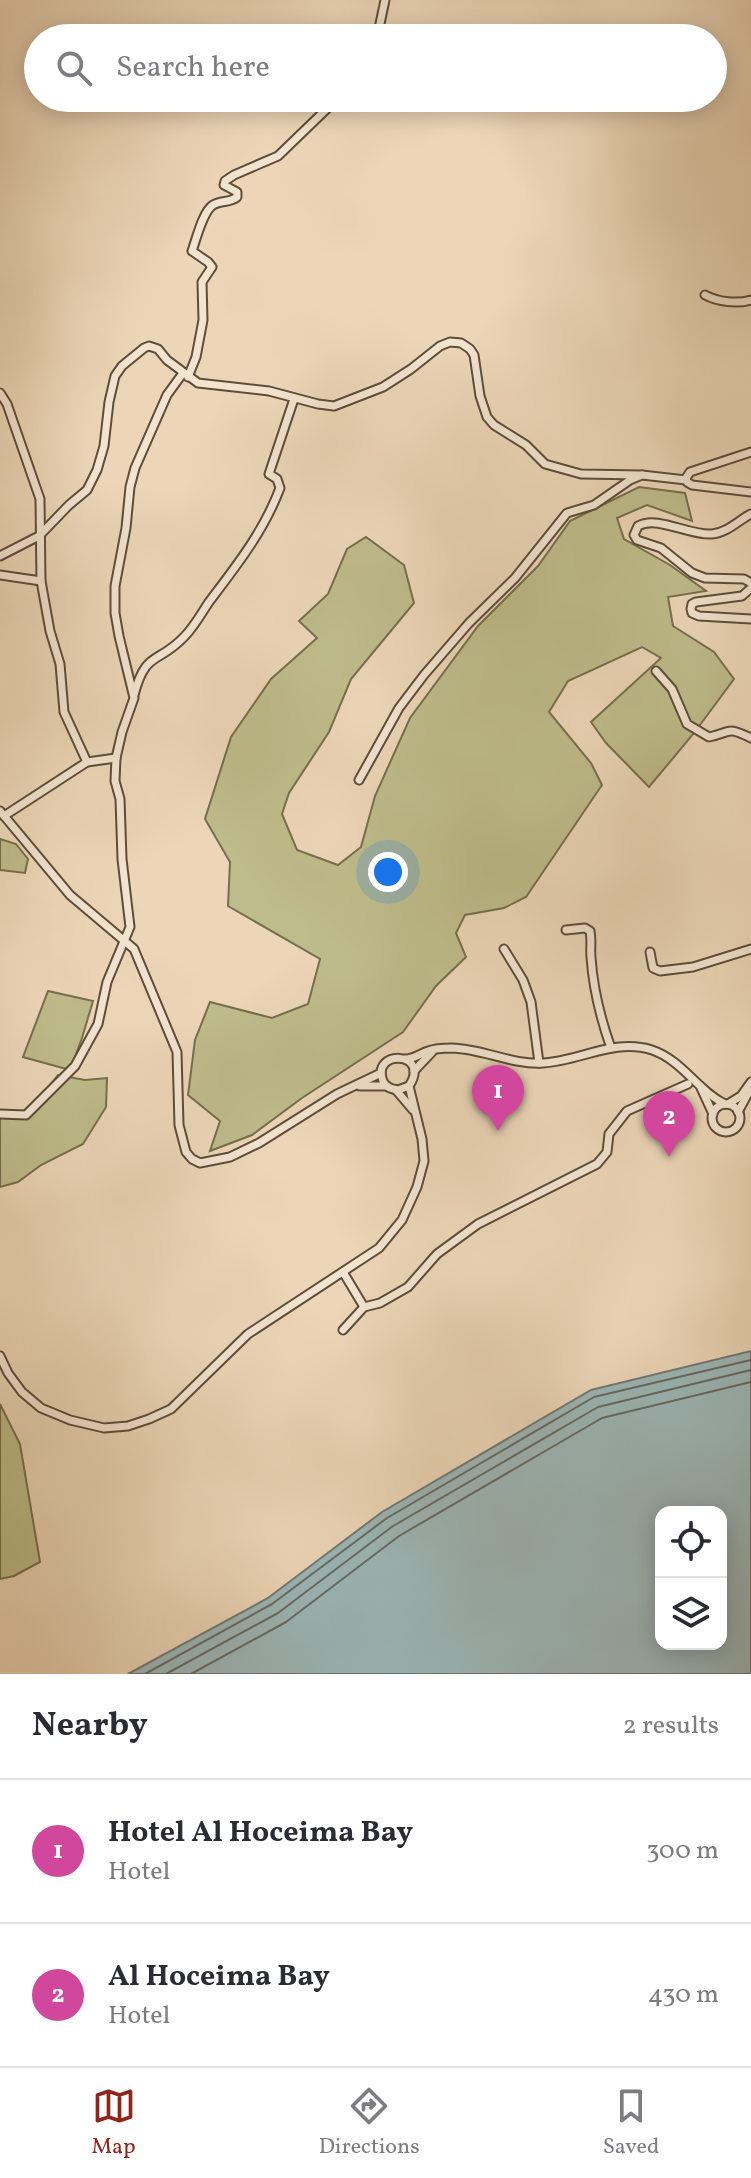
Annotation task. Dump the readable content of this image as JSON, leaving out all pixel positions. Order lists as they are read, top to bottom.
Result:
{
  "page": {
    "search": "Search here",
    "pins": ["1", "2"],
    "heading": ["Nearby", "2 results"],
    "list": [
      {
        "mark": "1",
        "name": "Hotel Al Hoceima Bay",
        "note": "Hotel",
        "value": "300 m"
      },
      {
        "mark": "2",
        "name": "Al Hoceima Bay",
        "note": "Hotel",
        "value": "430 m"
      }
    ],
    "nav": ["Map", "Directions", "Saved"]
  }
}
